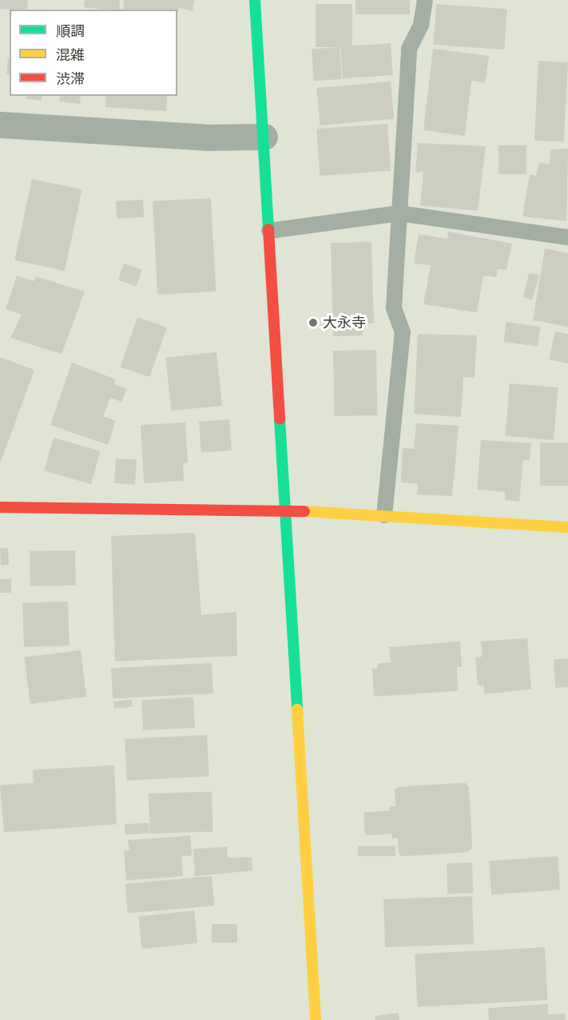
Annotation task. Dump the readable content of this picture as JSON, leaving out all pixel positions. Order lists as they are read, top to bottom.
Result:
{
  "places": ["大永寺"],
  "legend": ["順調", "混雑", "渋滞"]
}
